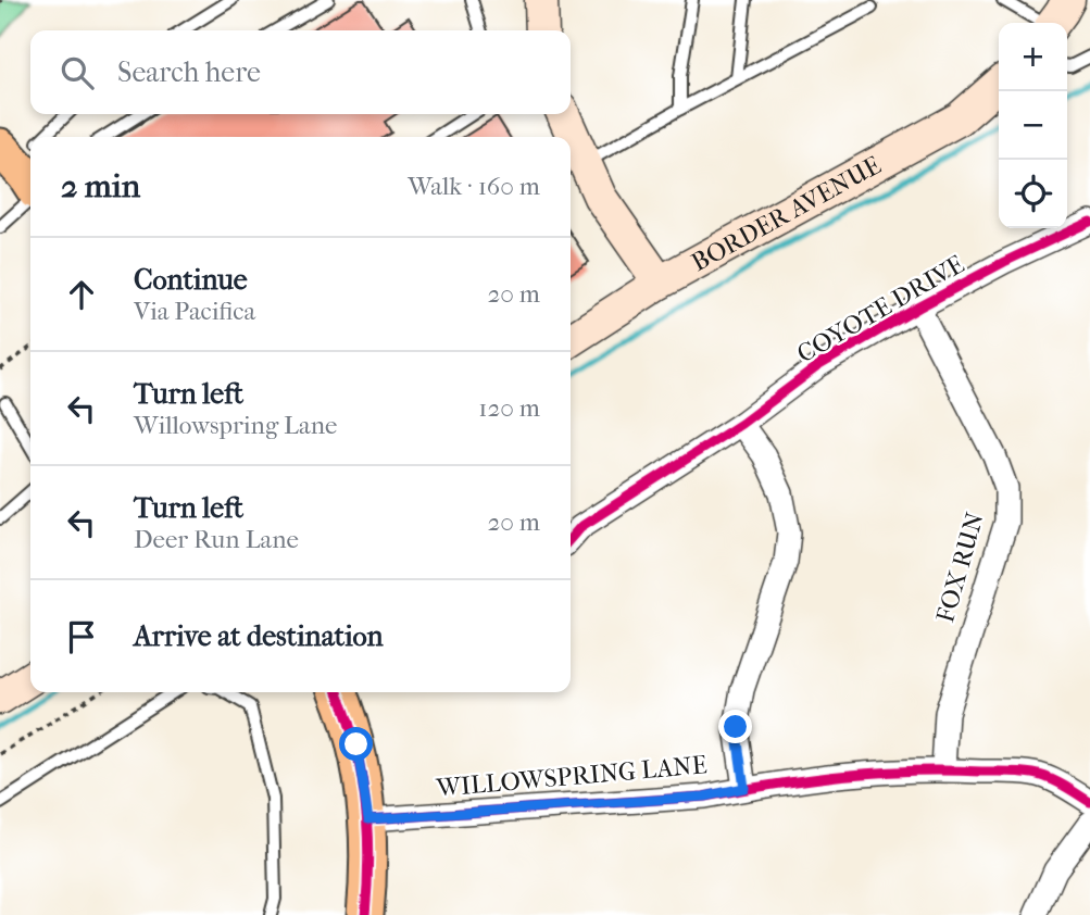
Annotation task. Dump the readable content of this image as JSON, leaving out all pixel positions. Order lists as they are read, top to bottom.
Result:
{
  "streets": {
    "street": [
      "BORDER AVENUE",
      "COYOTE DRIVE",
      "FOX RUN",
      "WILLOWSPRING LANE"
    ]
  },
  "crossings": [
    ["COYOTE DRIVE", "FOX RUN"],
    ["FOX RUN", "WILLOWSPRING LANE"]
  ],
  "page": {
    "map_buttons": ["+", "−"],
    "search": "Search here",
    "heading": ["2 min", "Walk · 160 m"],
    "list": [
      ["Continue", "Via Pacifica", "20 m"],
      ["Turn left", "Willowspring Lane", "120 m"],
      ["Turn left", "Deer Run Lane", "20 m"],
      "Arrive at destination"
    ]
  }
}
